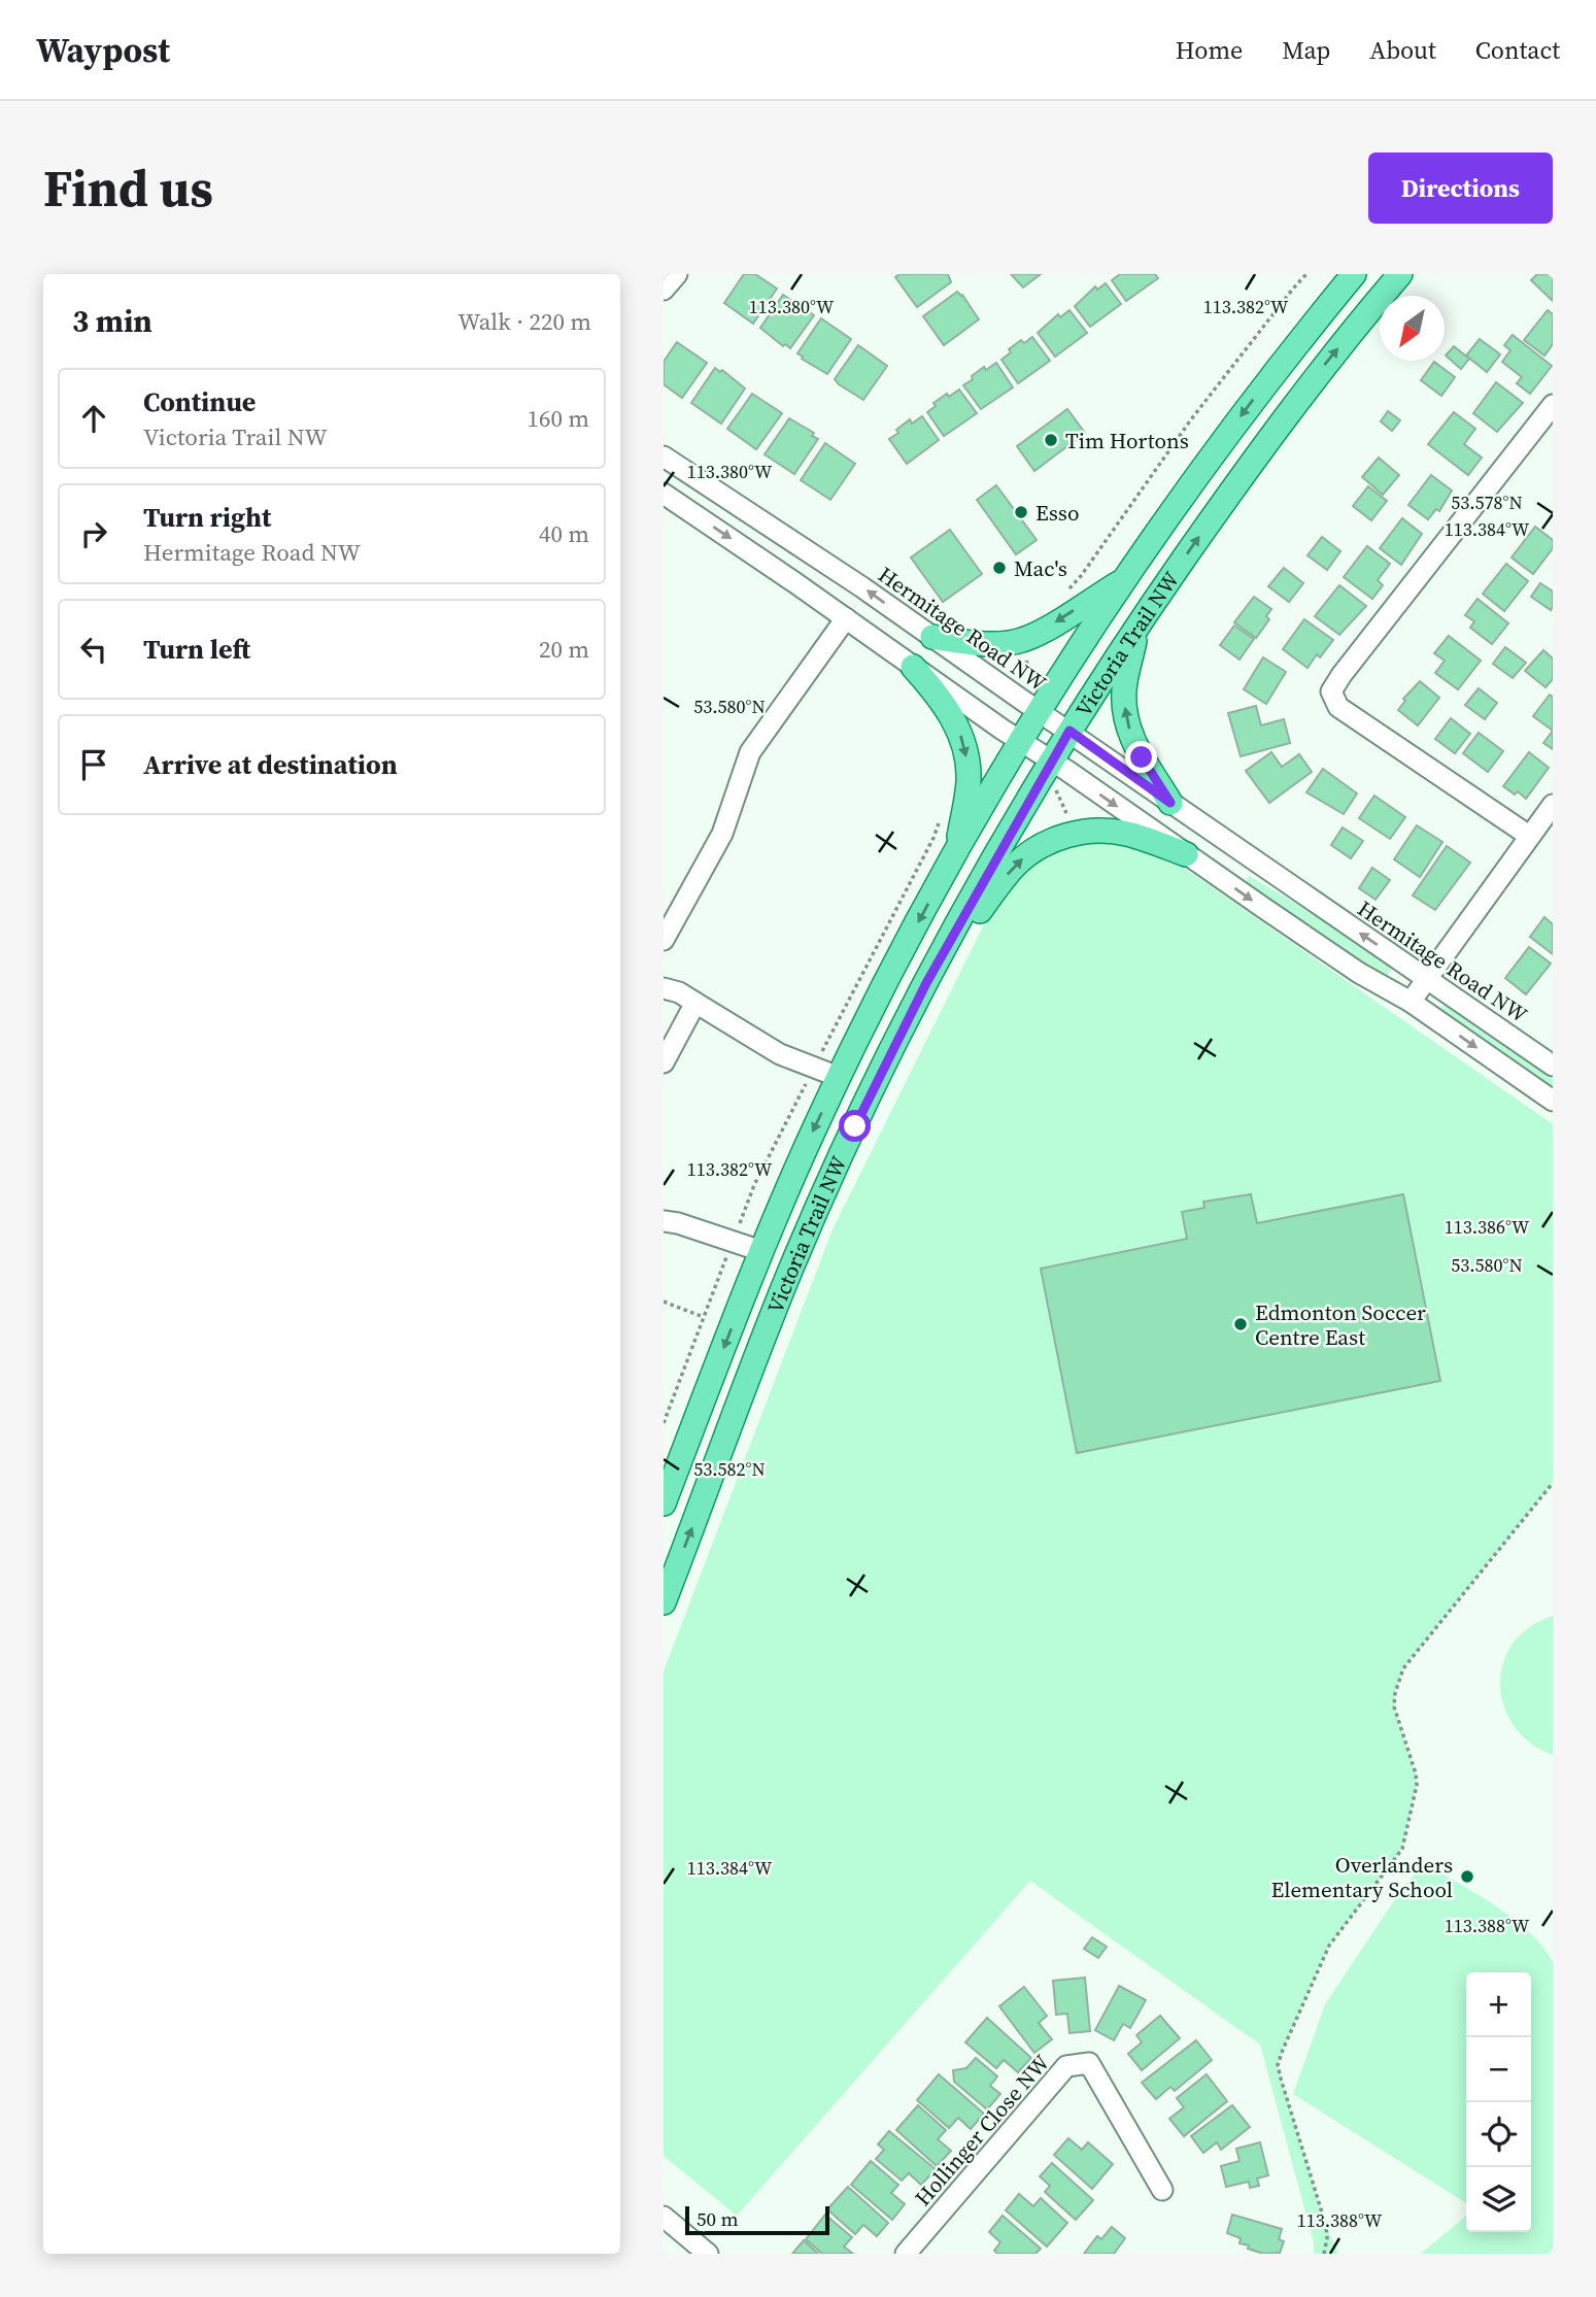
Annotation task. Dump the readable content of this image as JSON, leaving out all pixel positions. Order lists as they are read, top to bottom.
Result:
{
  "streets": {
    "main road": ["Victoria Trail NW"],
    "street": ["Hermitage Road NW", "Hollinger Close NW"]
  },
  "crossings": [
    ["Hermitage Road NW", "Victoria Trail NW"]
  ],
  "places": [
    "Tim Hortons",
    "Esso",
    "Mac's",
    "Edmonton Soccer Centre East",
    "Overlanders Elementary School"
  ],
  "scale_bar": "50 m",
  "north": "bottom left",
  "page": {
    "header": "Waypost",
    "nav": [
      "Home",
      "Map",
      "About",
      "Contact"
    ],
    "buttons": "Directions",
    "title": "Find us",
    "heading": ["3 min", "Walk · 220 m"],
    "list": [
      ["Continue", "Victoria Trail NW", "160 m"],
      ["Turn right", "Hermitage Road NW", "40 m"],
      ["Turn left", "20 m"],
      "Arrive at destination"
    ],
    "map_buttons": ["+", "−"],
    "scale": "50 m"
  },
  "coordinates": [
    "113.380°W",
    "113.382°W",
    "53.578°N",
    "113.384°W",
    "53.580°N",
    "113.386°W",
    "53.582°N",
    "113.388°W"
  ]
}
